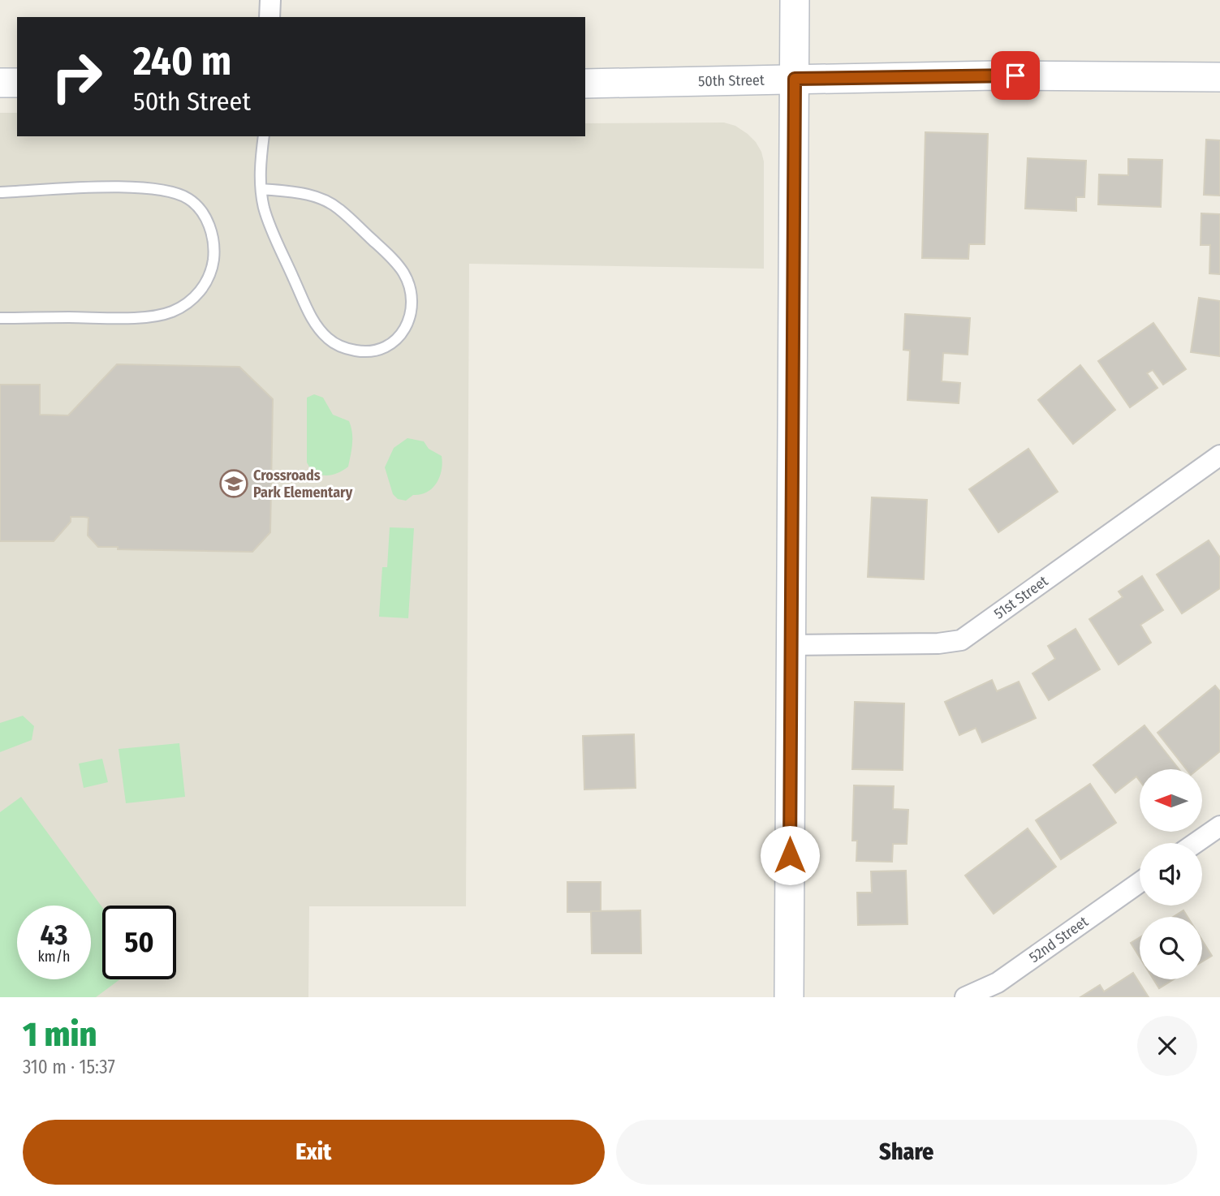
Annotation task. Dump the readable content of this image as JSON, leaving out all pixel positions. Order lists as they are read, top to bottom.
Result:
{
  "streets": {
    "main road": ["50th Street"],
    "street": ["51st Street", "52nd Street"]
  },
  "places": {
    "school or university": ["Crossroads Park Elementary"]
  },
  "north": "left",
  "page": {
    "turn": ["240 m", "50th Street"],
    "speed": "43 km/h",
    "limit": "50",
    "heading": ["1 min", "310 m · 15:37"],
    "buttons": ["Exit", "Share"]
  }
}
